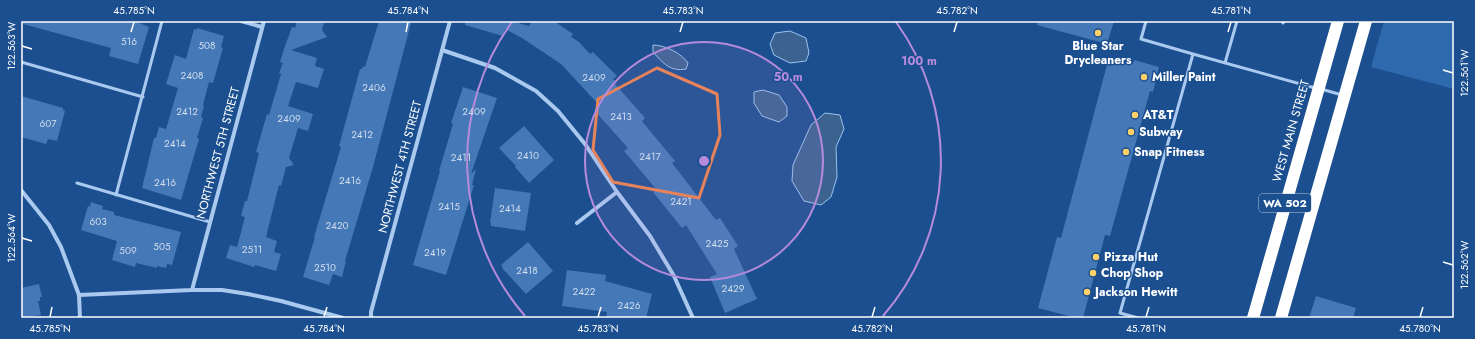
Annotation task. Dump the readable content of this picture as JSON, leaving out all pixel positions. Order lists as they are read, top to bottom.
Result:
{
  "streets": {
    "highway": ["WEST MAIN STREET", "WA 502"],
    "street": ["NORTHWEST 5TH STREET", "NORTHWEST 4TH STREET"]
  },
  "places": [
    "Blue Star Drycleaners",
    "Miller Paint",
    "AT&T",
    "Subway",
    "Snap Fitness",
    "Pizza Hut",
    "Chop Shop",
    "Jackson Hewitt"
  ],
  "house_numbers": [
    "516",
    "508",
    "2408",
    "2409",
    "2406",
    "2412",
    "2409",
    "2413",
    "2409",
    "607",
    "2412",
    "2414",
    "2410",
    "2417",
    "2411",
    "2416",
    "2416",
    "2421",
    "2415",
    "2414",
    "603",
    "2420",
    "2425",
    "505",
    "2511",
    "509",
    "2419",
    "2510",
    "2418",
    "2429",
    "2422",
    "2426"
  ],
  "coordinates": [
    "45.785°N",
    "45.784°N",
    "45.783°N",
    "45.782°N",
    "45.781°N",
    "122.563°W",
    "122.561°W",
    "122.564°W",
    "122.562°W",
    "45.780°N"
  ],
  "rings": ["100 m", "50 m"]
}
